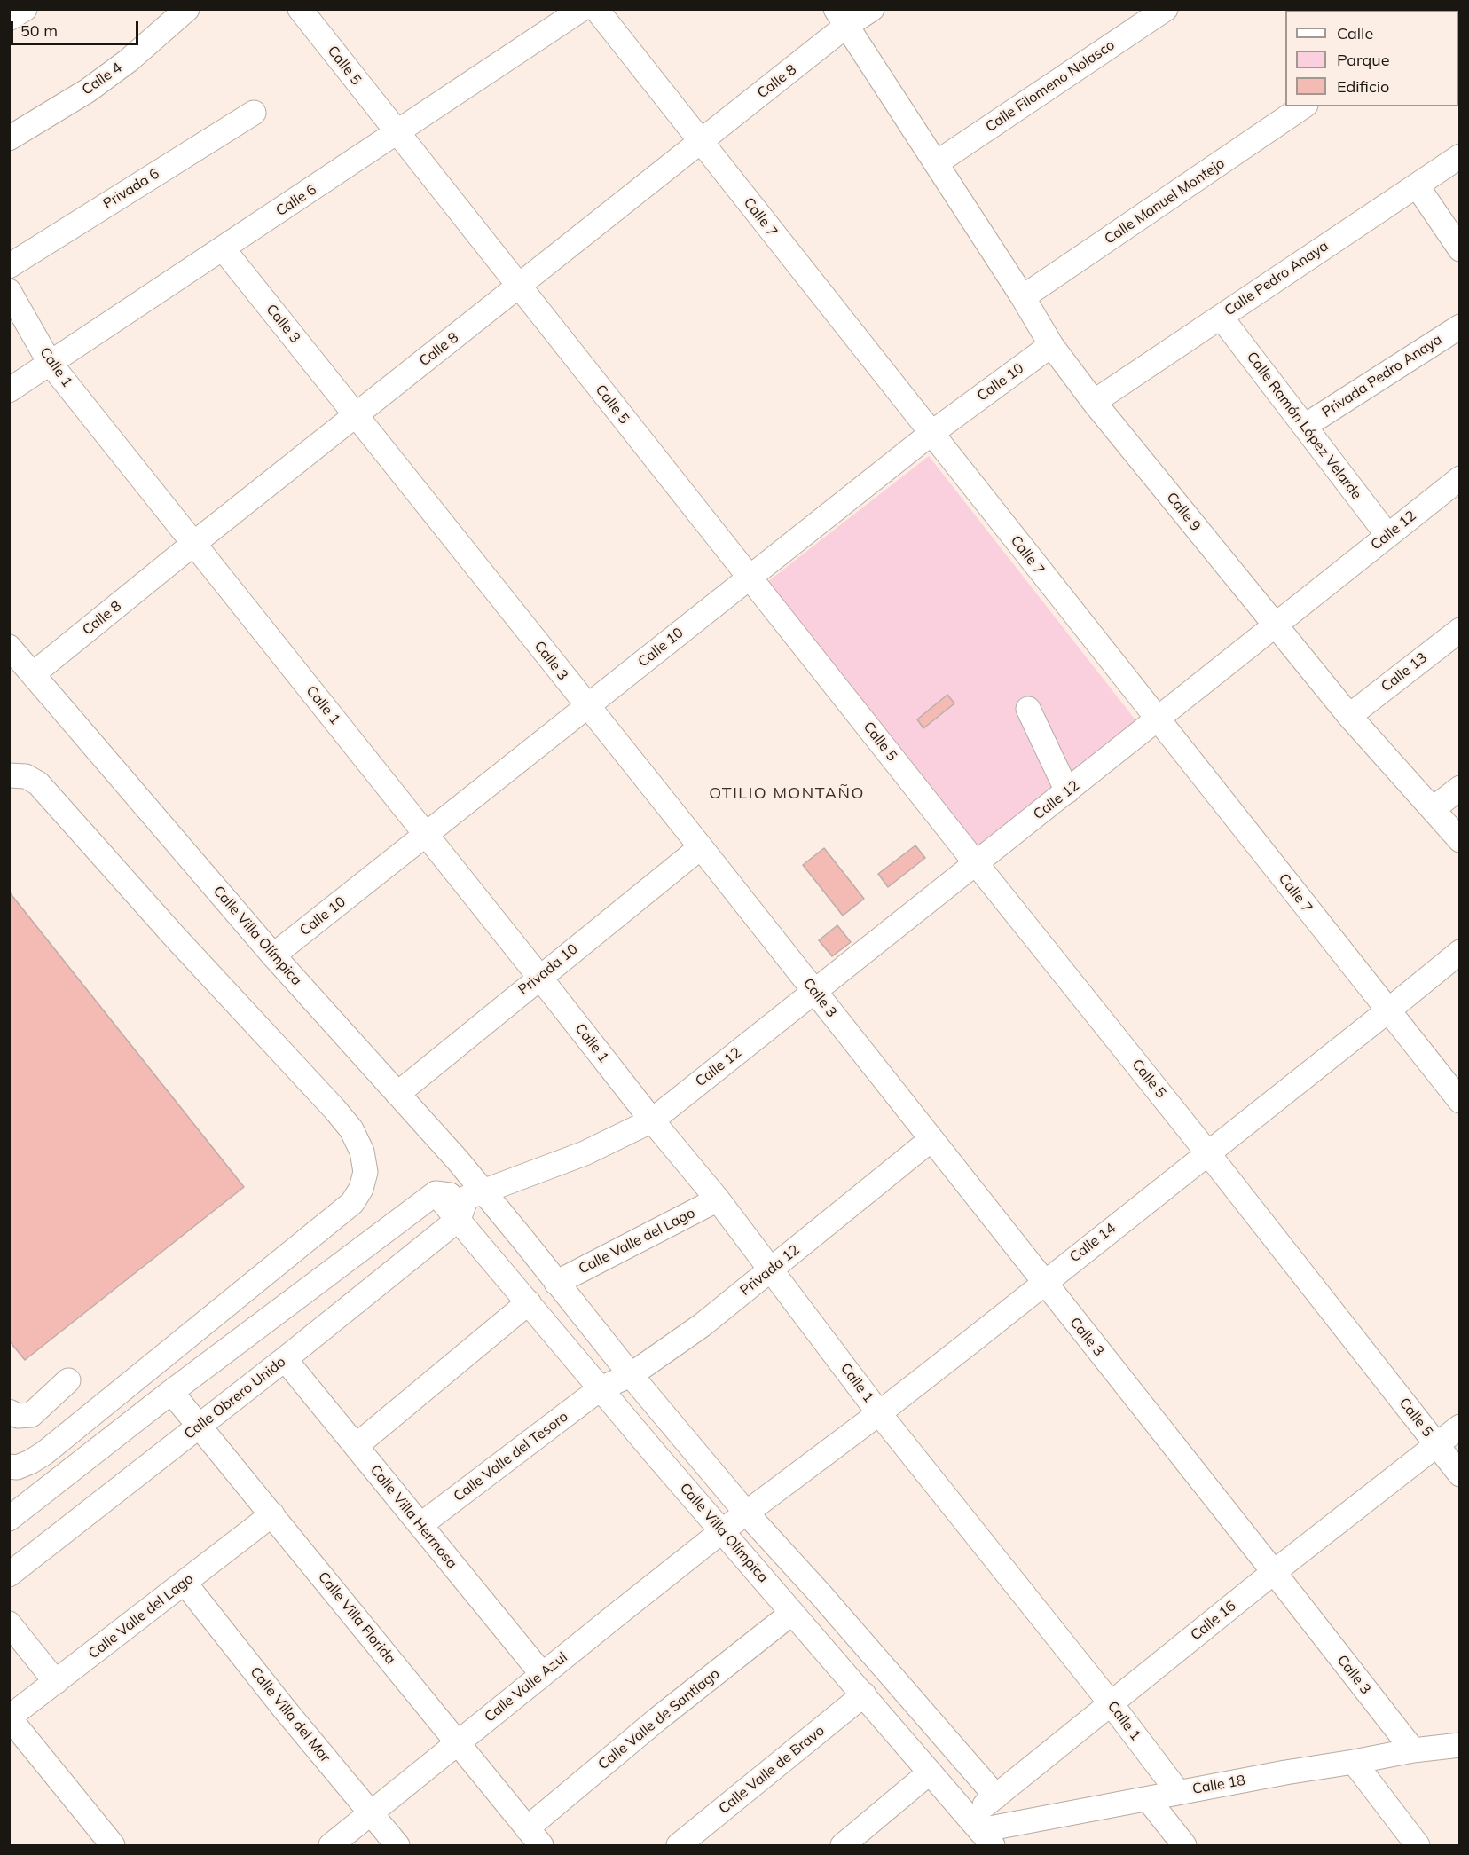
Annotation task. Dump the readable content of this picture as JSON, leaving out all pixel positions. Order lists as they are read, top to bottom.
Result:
{
  "streets": {
    "street": [
      "Calle 5",
      "Calle 4",
      "Calle 8",
      "Calle Filomeno Nolasco",
      "Privada 6",
      "Calle 6",
      "Calle Manuel Montejo",
      "Calle 7",
      "Calle Pedro Anaya",
      "Calle 3",
      "Calle 1",
      "Privada Pedro Anaya",
      "Calle 10",
      "Calle Ramón López Velarde",
      "Calle 9",
      "Calle 12",
      "Calle 13",
      "Calle Villa Olímpica",
      "Privada 10",
      "Calle Valle del Lago",
      "Calle 14",
      "Privada 12",
      "Calle Obrero Unido",
      "Calle Valle del Tesoro",
      "Calle Villa Hermosa",
      "Calle Villa Florida",
      "Calle 16",
      "Calle Valle Azul",
      "Calle Villa del Mar",
      "Calle Valle de Santiago",
      "Calle Valle de Bravo",
      "Calle 18"
    ]
  },
  "crossings": [
    ["Calle 5", "Calle 8"],
    ["Calle 5", "Calle 6"],
    ["Calle 5", "Calle 10"],
    ["Calle 5", "Calle 12"],
    ["Calle 5", "Calle 14"],
    ["Calle 5", "Calle 16"],
    ["Calle 8", "Calle 7"],
    ["Calle 8", "Calle 3"],
    ["Calle 8", "Calle 1"],
    ["Calle 8", "Calle 9"],
    ["Calle 8", "Calle Villa Olímpica"],
    ["Calle Filomeno Nolasco", "Calle 9"],
    ["Calle 6", "Calle 3"],
    ["Calle 6", "Calle 1"],
    ["Calle Manuel Montejo", "Calle 9"],
    ["Calle 7", "Calle 10"],
    ["Calle 7", "Calle 12"],
    ["Calle 7", "Calle 14"],
    ["Calle Pedro Anaya", "Calle Ramón López Velarde"],
    ["Calle Pedro Anaya", "Calle 9"],
    ["Calle 3", "Calle 10"],
    ["Calle 3", "Calle 12"],
    ["Calle 3", "Privada 10"],
    ["Calle 3", "Calle 14"],
    ["Calle 3", "Privada 12"],
    ["Calle 3", "Calle 16"],
    ["Calle 3", "Calle 18"],
    ["Calle 1", "Calle 10"],
    ["Calle 1", "Calle 12"],
    ["Calle 1", "Privada 10"],
    ["Calle 1", "Calle Valle del Lago"],
    ["Calle 1", "Calle 14"],
    ["Calle 1", "Privada 12"],
    ["Calle 1", "Calle Obrero Unido"],
    ["Calle 1", "Calle 16"],
    ["Calle 1", "Calle 18"],
    ["Privada Pedro Anaya", "Calle Ramón López Velarde"],
    ["Calle 10", "Calle 9"],
    ["Calle 10", "Calle Villa Olímpica"],
    ["Calle Ramón López Velarde", "Calle 12"],
    ["Calle 9", "Calle 12"],
    ["Calle 9", "Calle 13"],
    ["Calle 12", "Calle Obrero Unido"],
    ["Calle Villa Olímpica", "Privada 10"],
    ["Calle Villa Olímpica", "Calle 14"],
    ["Calle Villa Olímpica", "Privada 12"],
    ["Calle Villa Olímpica", "Calle Obrero Unido"],
    ["Calle Villa Olímpica", "Calle Valle del Tesoro"],
    ["Calle Villa Olímpica", "Calle 16"],
    ["Calle Villa Olímpica", "Calle Valle Azul"],
    ["Calle Villa Olímpica", "Calle Valle de Santiago"],
    ["Calle Villa Olímpica", "Calle Valle de Bravo"],
    ["Calle Villa Olímpica", "Calle 18"],
    ["Calle Valle del Lago", "Calle Villa Florida"],
    ["Calle Valle del Lago", "Calle Villa del Mar"],
    ["Calle 14", "Calle Valle Azul"],
    ["Privada 12", "Calle Valle del Tesoro"],
    ["Calle Obrero Unido", "Calle Villa Hermosa"],
    ["Calle Obrero Unido", "Calle Villa Florida"],
    ["Calle Valle del Tesoro", "Calle Villa Hermosa"],
    ["Calle Villa Hermosa", "Calle Valle Azul"],
    ["Calle Villa Florida", "Calle Valle Azul"],
    ["Calle Villa Florida", "Calle Valle de Santiago"],
    ["Calle 16", "Calle 18"],
    ["Calle Valle Azul", "Calle Villa del Mar"]
  ],
  "districts": ["OTILIO MONTAÑO"],
  "legend": ["Calle", "Parque", "Edificio"],
  "scale_bar": "50 m"
}
